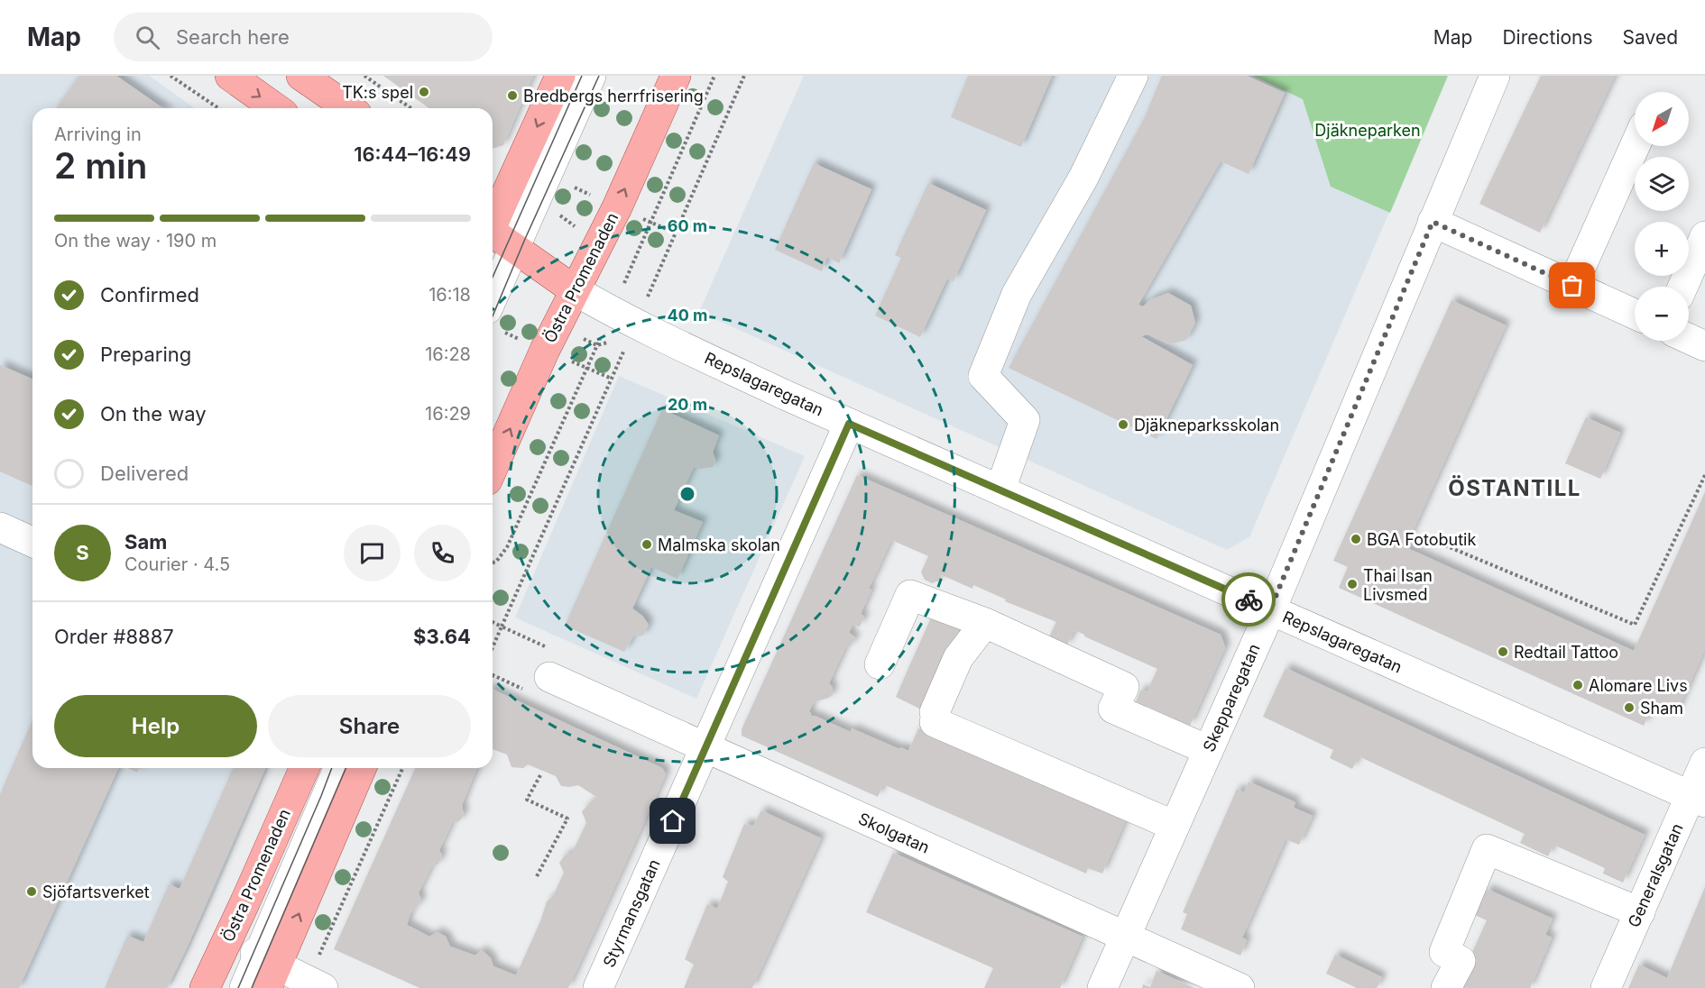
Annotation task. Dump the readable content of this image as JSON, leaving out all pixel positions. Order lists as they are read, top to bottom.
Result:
{
  "streets": {
    "main road": ["Östra Promenaden", "Repslagaregatan"],
    "street": [
      "Skepparegatan",
      "Skolgatan",
      "Generalsgatan",
      "Styrmansgatan"
    ]
  },
  "crossings": [
    ["Östra Promenaden", "Repslagaregatan"],
    ["Repslagaregatan", "Skepparegatan"],
    ["Repslagaregatan", "Generalsgatan"],
    ["Repslagaregatan", "Styrmansgatan"],
    ["Skepparegatan", "Skolgatan"],
    ["Skolgatan", "Styrmansgatan"]
  ],
  "districts": ["ÖSTANTILL"],
  "parks": ["Djäkneparken"],
  "places": [
    "TK:s spel",
    "Bredbergs herrfrisering",
    "Djäkneparksskolan",
    "BGA Fotobutik",
    "Malmska skolan",
    "Thai Isan Livsmed",
    "Redtail Tattoo",
    "Alomare Livs",
    "Sham",
    "Sjöfartsverket"
  ],
  "north": "bottom left",
  "page": {
    "header": "Map",
    "search": "Search here",
    "nav": ["Map", "Directions", "Saved"],
    "map_buttons": ["+", "−"],
    "heading": ["2 min", "Arriving in", "16:44–16:49"],
    "panel": [
      "Sam",
      "Courier · 4.5",
      "Order #8887",
      "$3.64"
    ],
    "bar": "On the way · 190 m",
    "list": [
      ["Confirmed", "16:18"],
      ["Preparing", "16:28"],
      ["On the way", "16:29"],
      "Delivered"
    ],
    "round": "S",
    "buttons": ["Help", "Share"]
  },
  "rings": ["60 m", "40 m", "20 m"]
}
